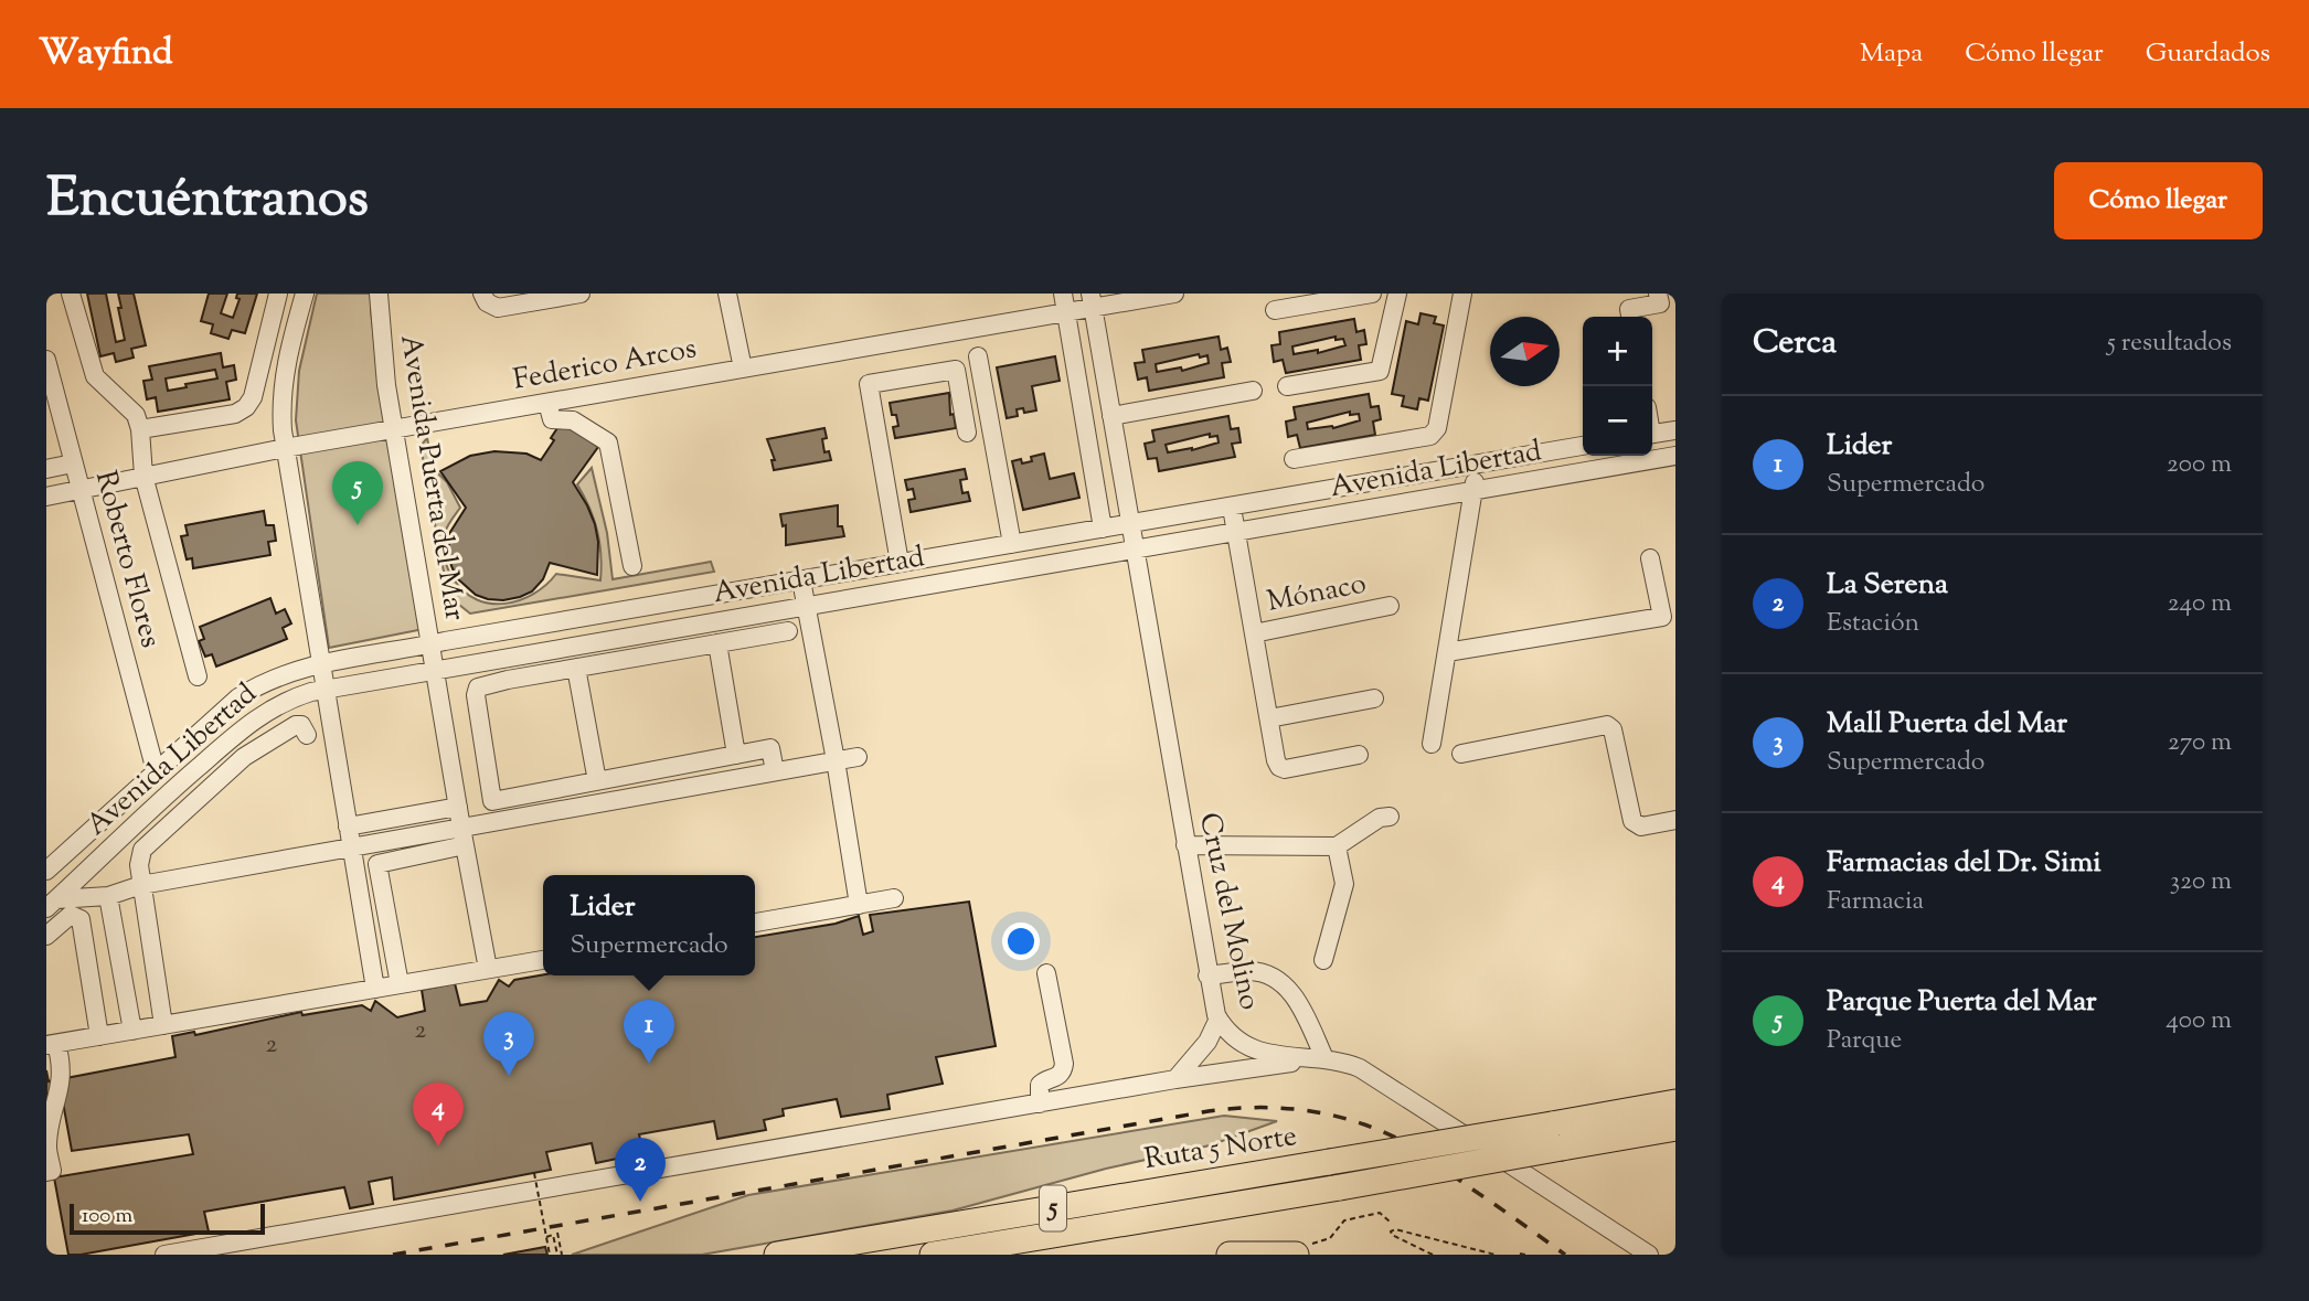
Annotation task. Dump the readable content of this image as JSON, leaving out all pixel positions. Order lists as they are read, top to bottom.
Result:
{
  "streets": {
    "highway": ["Ruta 5 Norte", "5"],
    "street": [
      "Federico Arcos",
      "Avenida Libertad",
      "Avenida Puerta del Mar",
      "Roberto Flores",
      "Mónaco",
      "Cruz del Molino"
    ]
  },
  "crossings": [
    ["Federico Arcos", "Avenida Puerta del Mar"],
    ["Federico Arcos", "Roberto Flores"],
    ["Federico Arcos", "Cruz del Molino"],
    ["Avenida Libertad", "Avenida Puerta del Mar"],
    ["Avenida Libertad", "Roberto Flores"],
    ["Avenida Libertad", "Cruz del Molino"]
  ],
  "house_numbers": ["2", "2"],
  "scale_bar": "100 m",
  "north": "right",
  "page": {
    "header": "Wayfind",
    "nav": ["Mapa", "Cómo llegar", "Guardados"],
    "title": "Encuéntranos",
    "buttons": "Cómo llegar",
    "heading": ["Cerca", "5 resultados"],
    "map_buttons": ["+", "−"],
    "list": [
      {
        "mark": "1",
        "name": "Lider",
        "note": "Supermercado",
        "value": "200 m"
      },
      {
        "mark": "2",
        "name": "La Serena",
        "note": "Estación",
        "value": "240 m"
      },
      {
        "mark": "3",
        "name": "Mall Puerta del Mar",
        "note": "Supermercado",
        "value": "270 m"
      },
      {
        "mark": "4",
        "name": "Farmacias del Dr. Simi",
        "note": "Farmacia",
        "value": "320 m"
      },
      {
        "mark": "5",
        "name": "Parque Puerta del Mar",
        "note": "Parque",
        "value": "400 m"
      }
    ],
    "pins": [
      "5",
      "1",
      "3",
      "4",
      "2"
    ],
    "popup": ["Lider", "Supermercado"],
    "scale": "100 m"
  }
}
